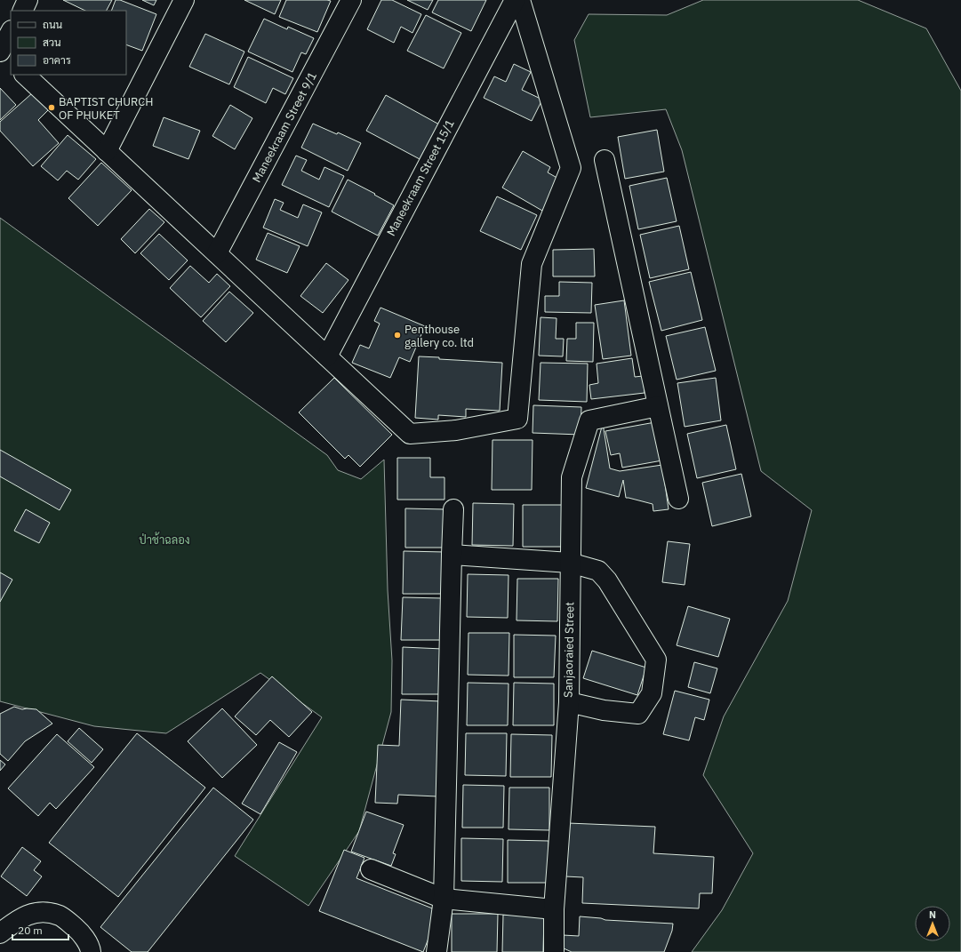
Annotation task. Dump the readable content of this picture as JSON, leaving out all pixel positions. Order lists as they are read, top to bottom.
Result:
{
  "streets": {
    "street": ["Maneekraam Street 9/1", "Maneekraam Street 15/1", "Sanjaoraied Street"]
  },
  "parks": ["ป่าช้าฉลอง"],
  "places": ["BAPTIST CHURCH OF PHUKET", "Penthouse gallery co. ltd"],
  "legend": ["ถนน", "สวน", "อาคาร"],
  "scale_bar": "20 m",
  "north": "top"
}
